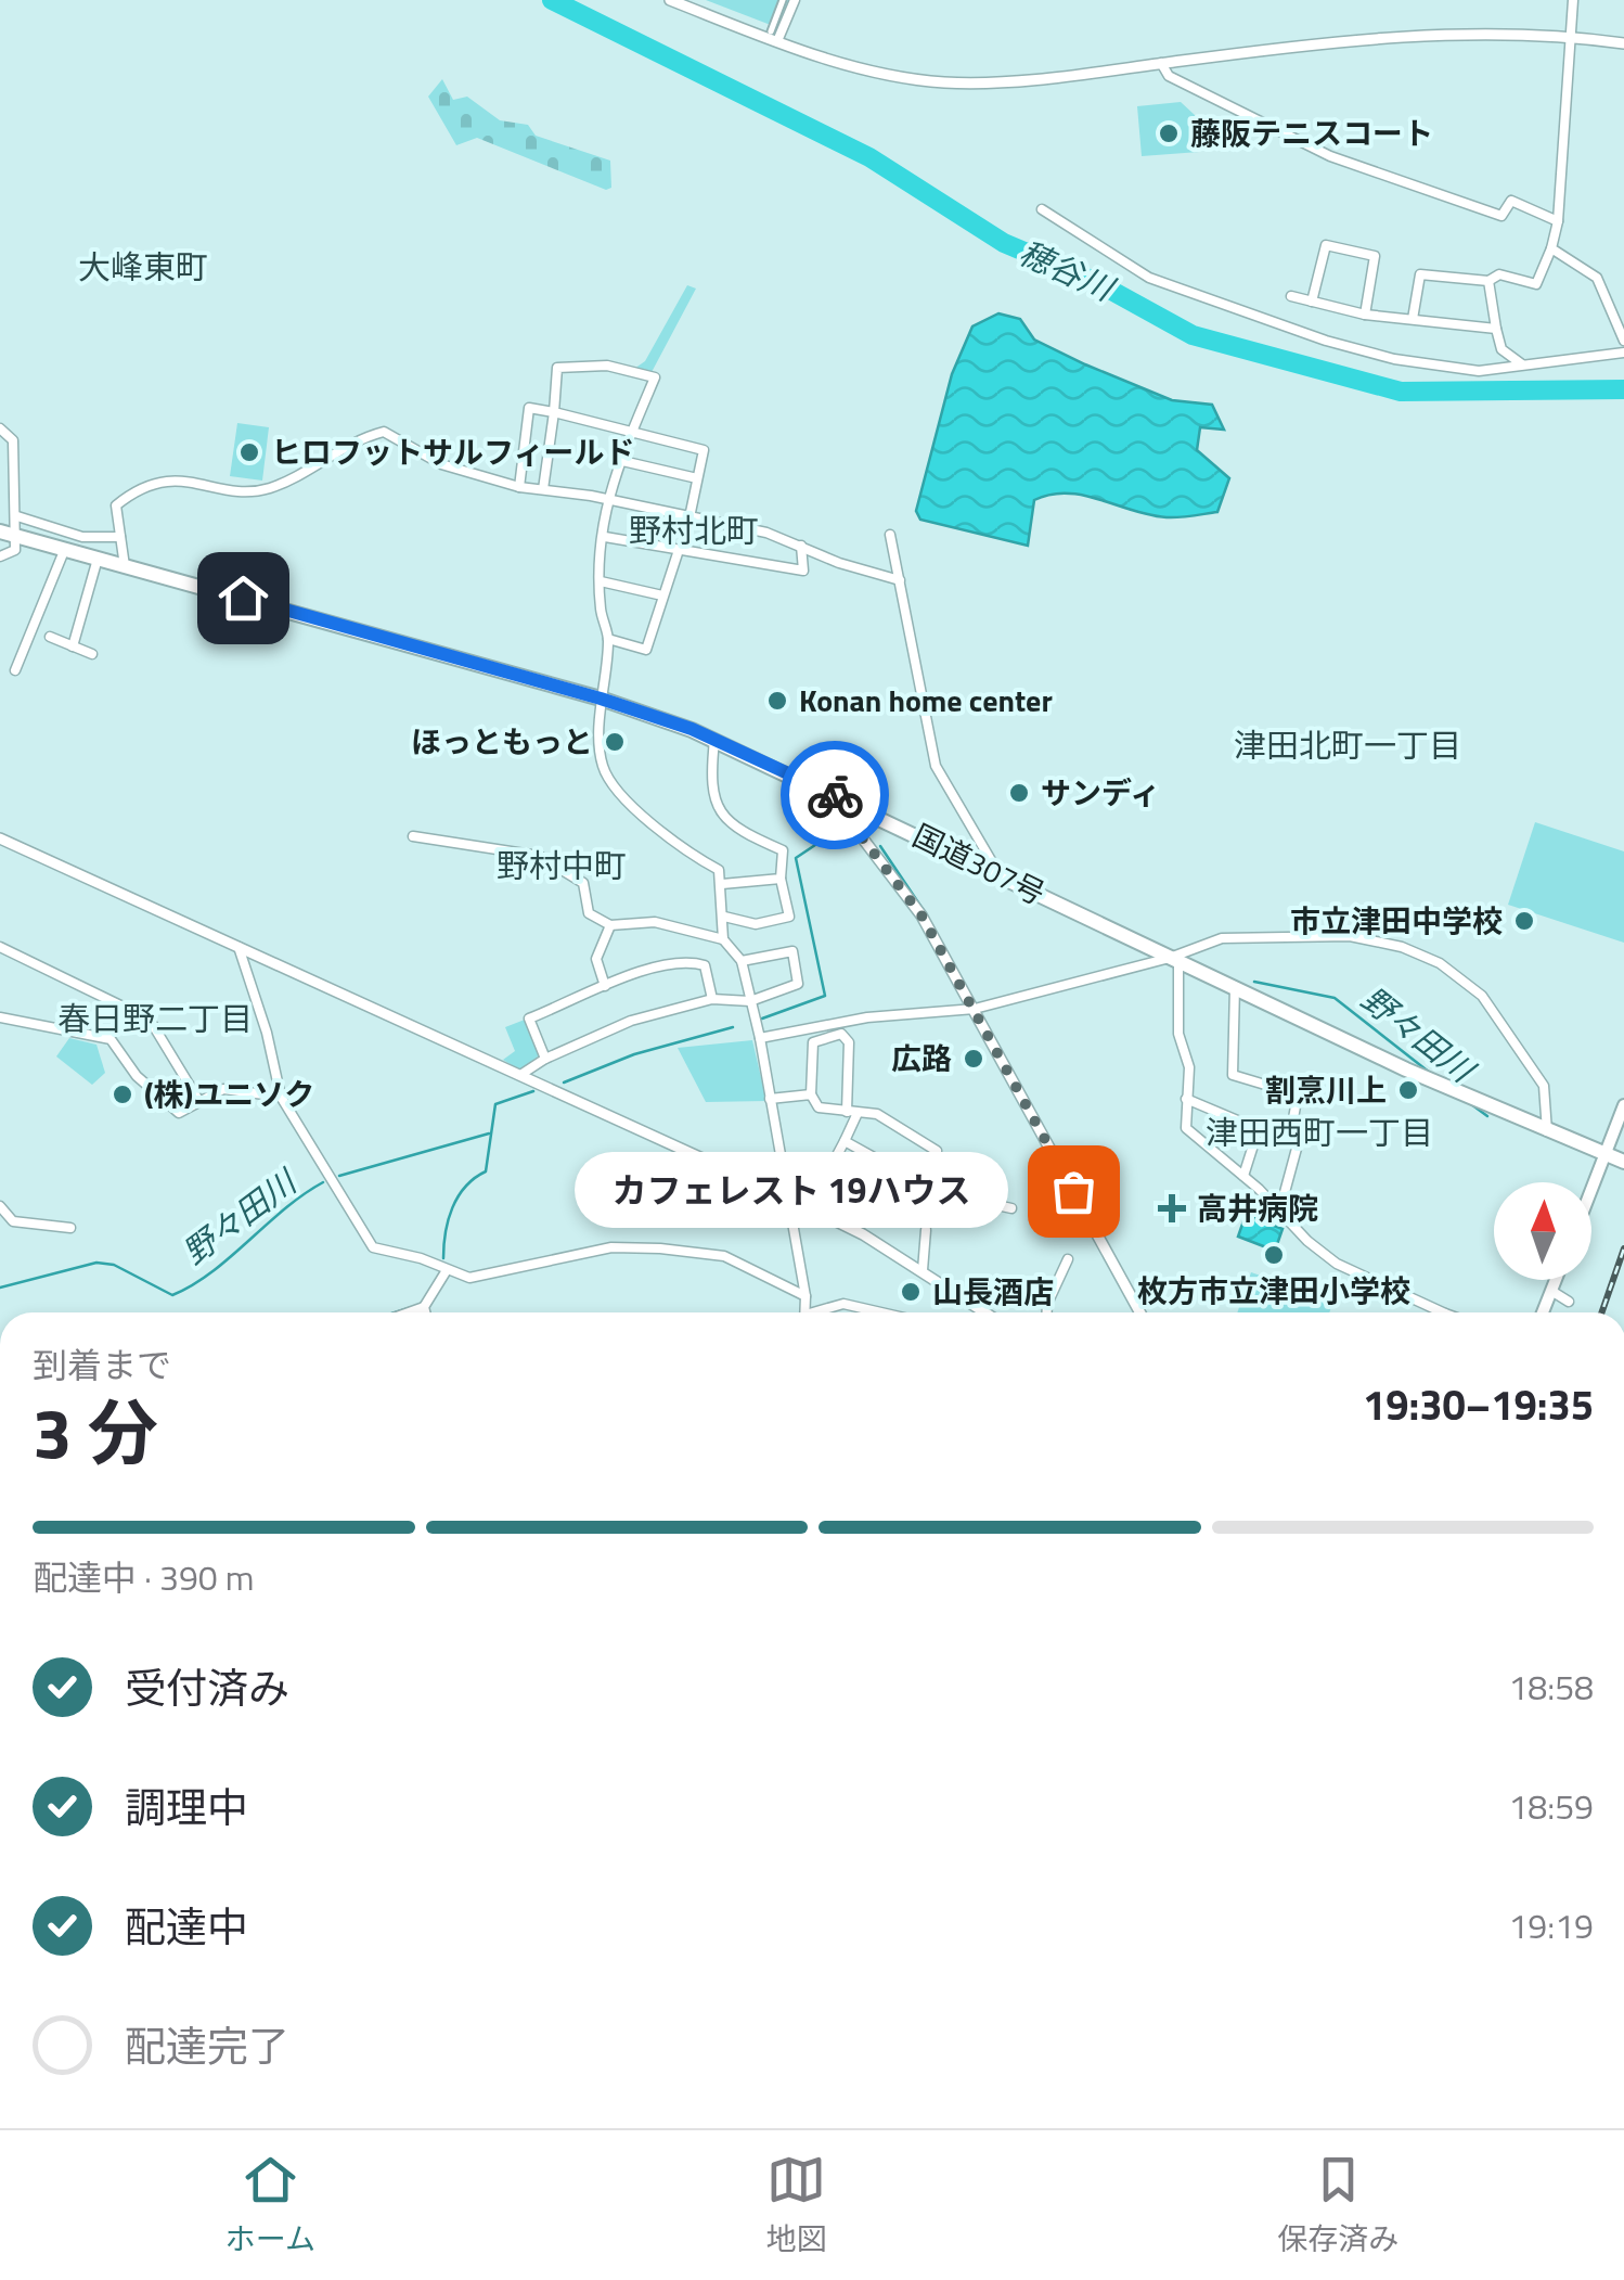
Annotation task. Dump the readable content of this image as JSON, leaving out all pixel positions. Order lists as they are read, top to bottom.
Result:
{
  "streets": {
    "highway": ["国道307号"]
  },
  "districts": [
    "大峰東町",
    "野村北町",
    "津田北町一丁目",
    "野村中町",
    "春日野二丁目",
    "津田西町一丁目"
  ],
  "water": ["穂谷川", "野々田川"],
  "places": {
    "other": [
      "藤阪テニスコート",
      "ヒロフットサルフィールド",
      "Konan home center",
      "ほっともっと",
      "サンディ",
      "市立津田中学校",
      "広路",
      "割烹川上",
      "(株)ユニソク",
      "カフェレスト 19ハウス",
      "枚方市立津田小学校",
      "山長酒店"
    ],
    "health": ["高井病院"]
  },
  "north": "top",
  "page": {
    "bubble": "カフェレスト 19ハウス",
    "heading": ["3 分", "到着まで", "19:30–19:35"],
    "bar": "配達中 · 390 m",
    "list": [
      ["受付済み", "18:58"],
      ["調理中", "18:59"],
      ["配達中", "19:19"],
      "配達完了"
    ],
    "tabs": ["ホーム", "地図", "保存済み"]
  }
}
